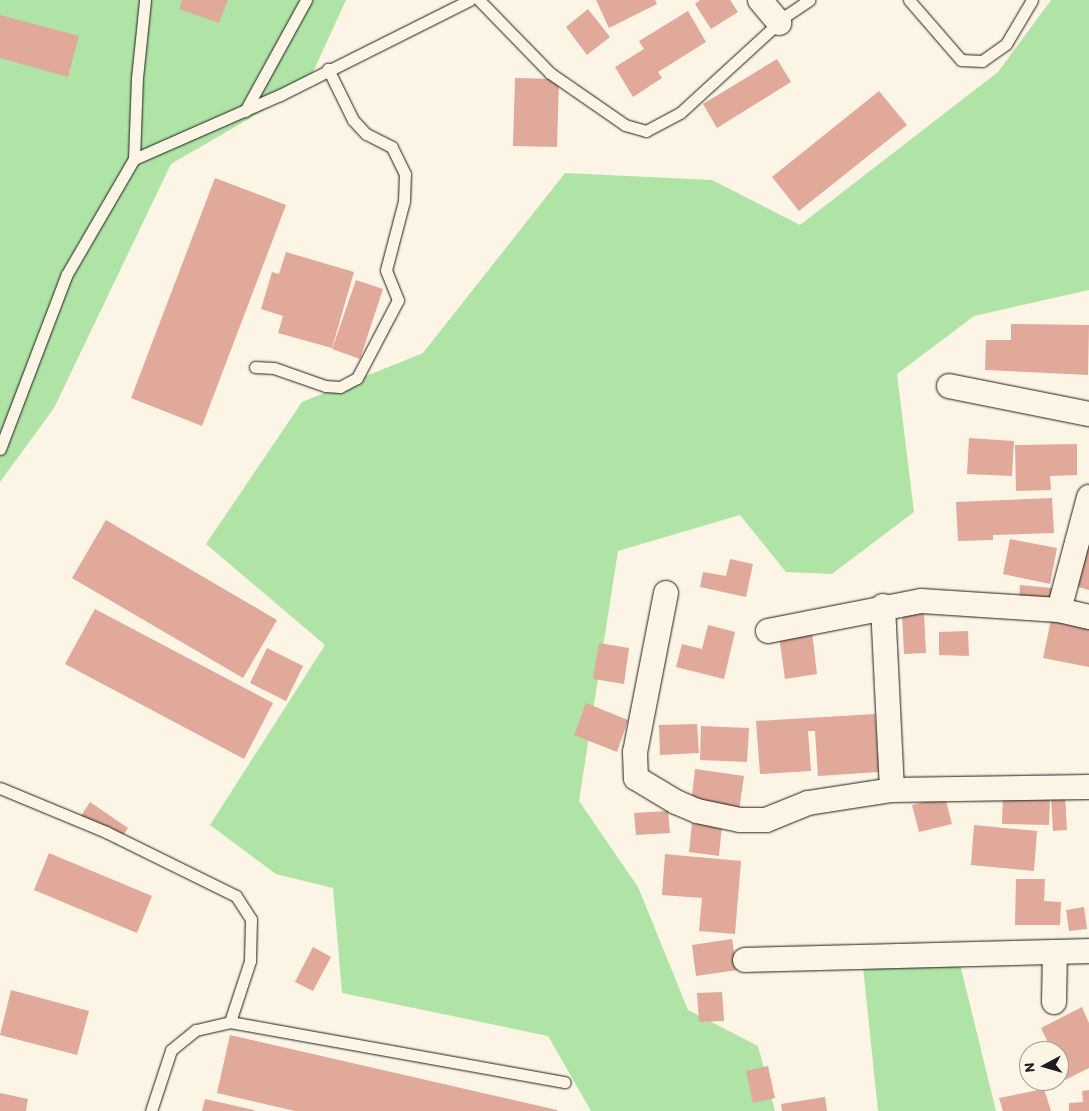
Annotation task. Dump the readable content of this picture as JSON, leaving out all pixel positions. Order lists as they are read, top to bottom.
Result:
{
  "north": "left"
}
